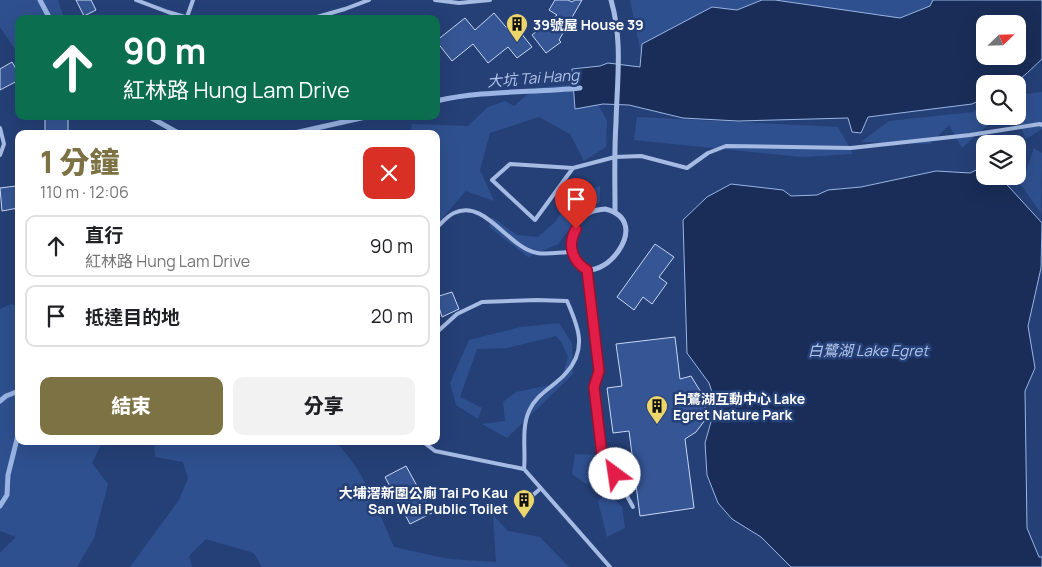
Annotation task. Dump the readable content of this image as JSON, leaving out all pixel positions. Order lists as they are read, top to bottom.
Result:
{
  "water": ["大坑 Tai Hang", "白鷺湖 Lake Egret"],
  "places": {
    "building": ["39號屋 House 39", "白鷺湖互動中心 Lake Egret Nature Park", "大埔滘新圍公廁 Tai Po Kau San Wai Public Toilet"]
  },
  "north": "top right",
  "page": {
    "turn": ["90 m", "紅林路 Hung Lam Drive"],
    "heading": ["1 分鐘", "110 m · 12:06"],
    "list": [
      {
        "name": "直行",
        "note": "紅林路 Hung Lam Drive",
        "value": "90 m"
      },
      {
        "name": "抵達目的地",
        "value": "20 m"
      }
    ],
    "buttons": ["結束", "分享"]
  }
}
